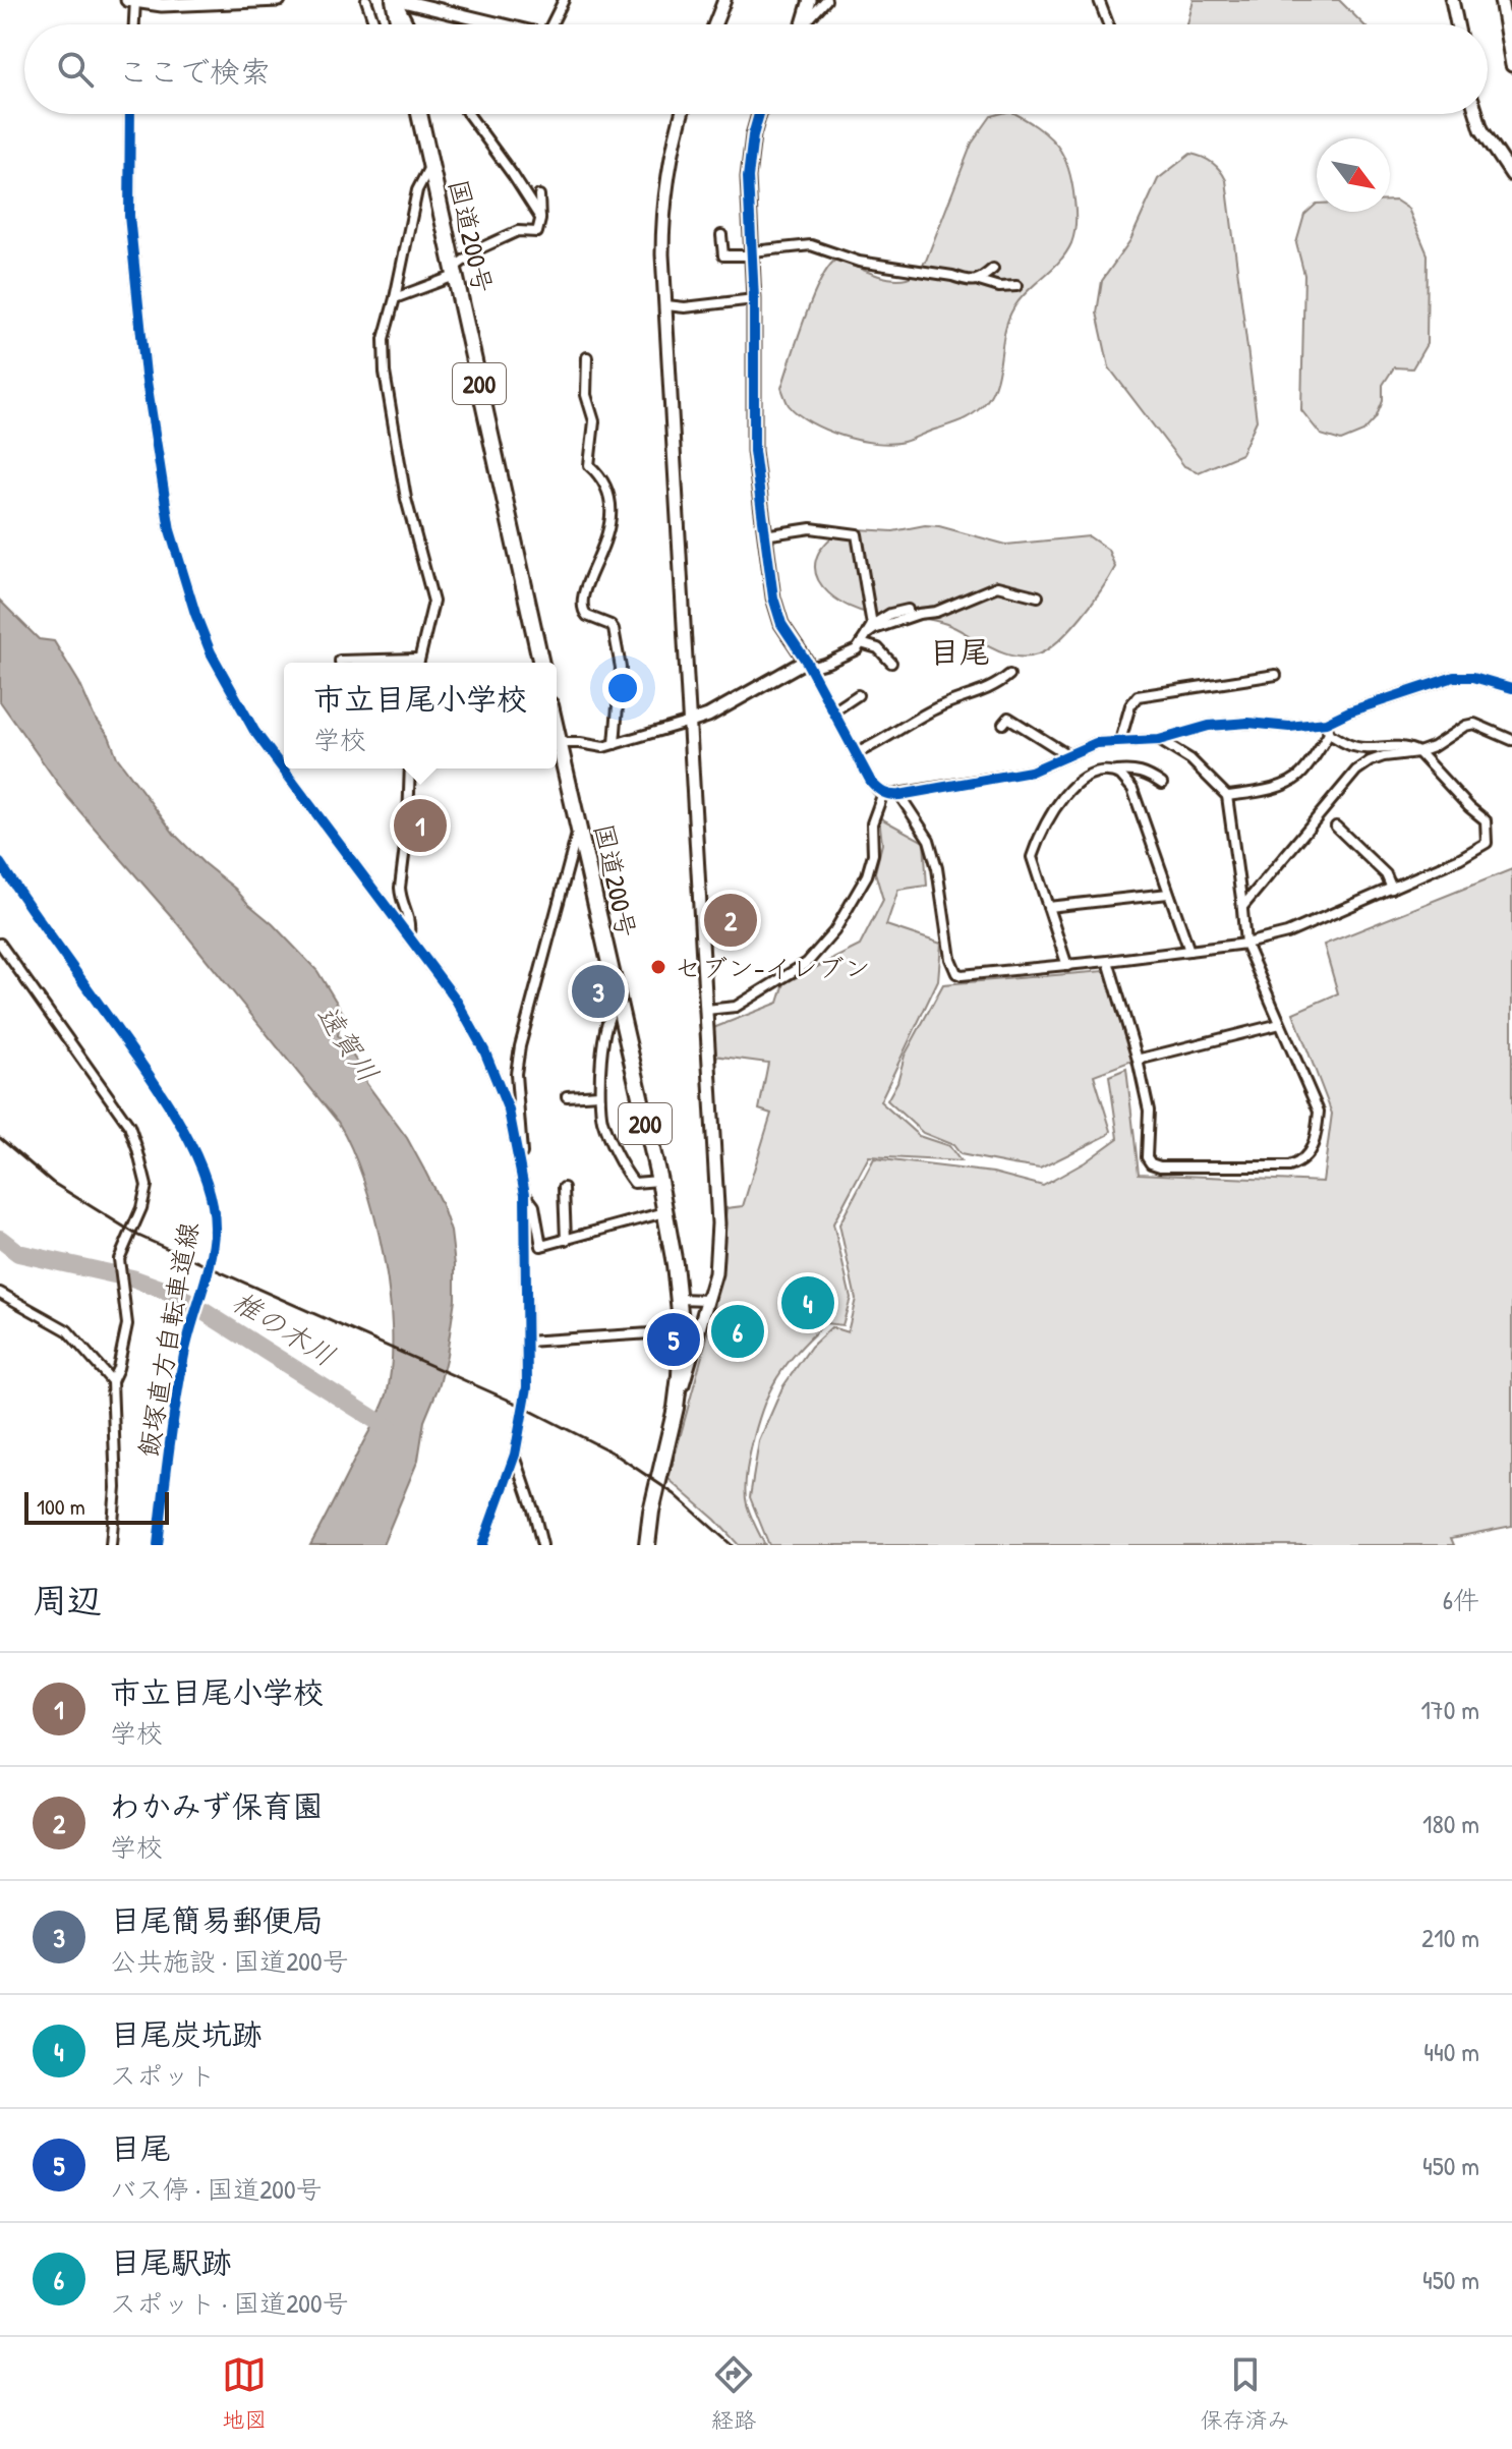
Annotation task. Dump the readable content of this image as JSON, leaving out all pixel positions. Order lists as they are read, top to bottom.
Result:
{
  "streets": {
    "highway": ["国道200号", "200"],
    "cycle path": ["飯塚直方自転車道線"]
  },
  "districts": ["目尾"],
  "water": ["遠賀川", "椎の木川"],
  "places": ["セブン-イレブン"],
  "scale_bar": "100 m",
  "north": "bottom right",
  "page": {
    "search": "ここで検索",
    "popup": ["市立目尾小学校", "学校"],
    "pins": [
      "1",
      "2",
      "3",
      "4",
      "6",
      "5"
    ],
    "scale": "100 m",
    "heading": ["周辺", "6件"],
    "list": [
      {
        "mark": "1",
        "name": "市立目尾小学校",
        "note": "学校",
        "value": "170 m"
      },
      {
        "mark": "2",
        "name": "わかみず保育園",
        "note": "学校",
        "value": "180 m"
      },
      {
        "mark": "3",
        "name": "目尾簡易郵便局",
        "note": "公共施設 · 国道200号",
        "value": "210 m"
      },
      {
        "mark": "4",
        "name": "目尾炭坑跡",
        "note": "スポット",
        "value": "440 m"
      },
      {
        "mark": "5",
        "name": "目尾",
        "note": "バス停 · 国道200号",
        "value": "450 m"
      },
      {
        "mark": "6",
        "name": "目尾駅跡",
        "note": "スポット · 国道200号",
        "value": "450 m"
      }
    ],
    "nav": ["地図", "経路", "保存済み"]
  }
}
